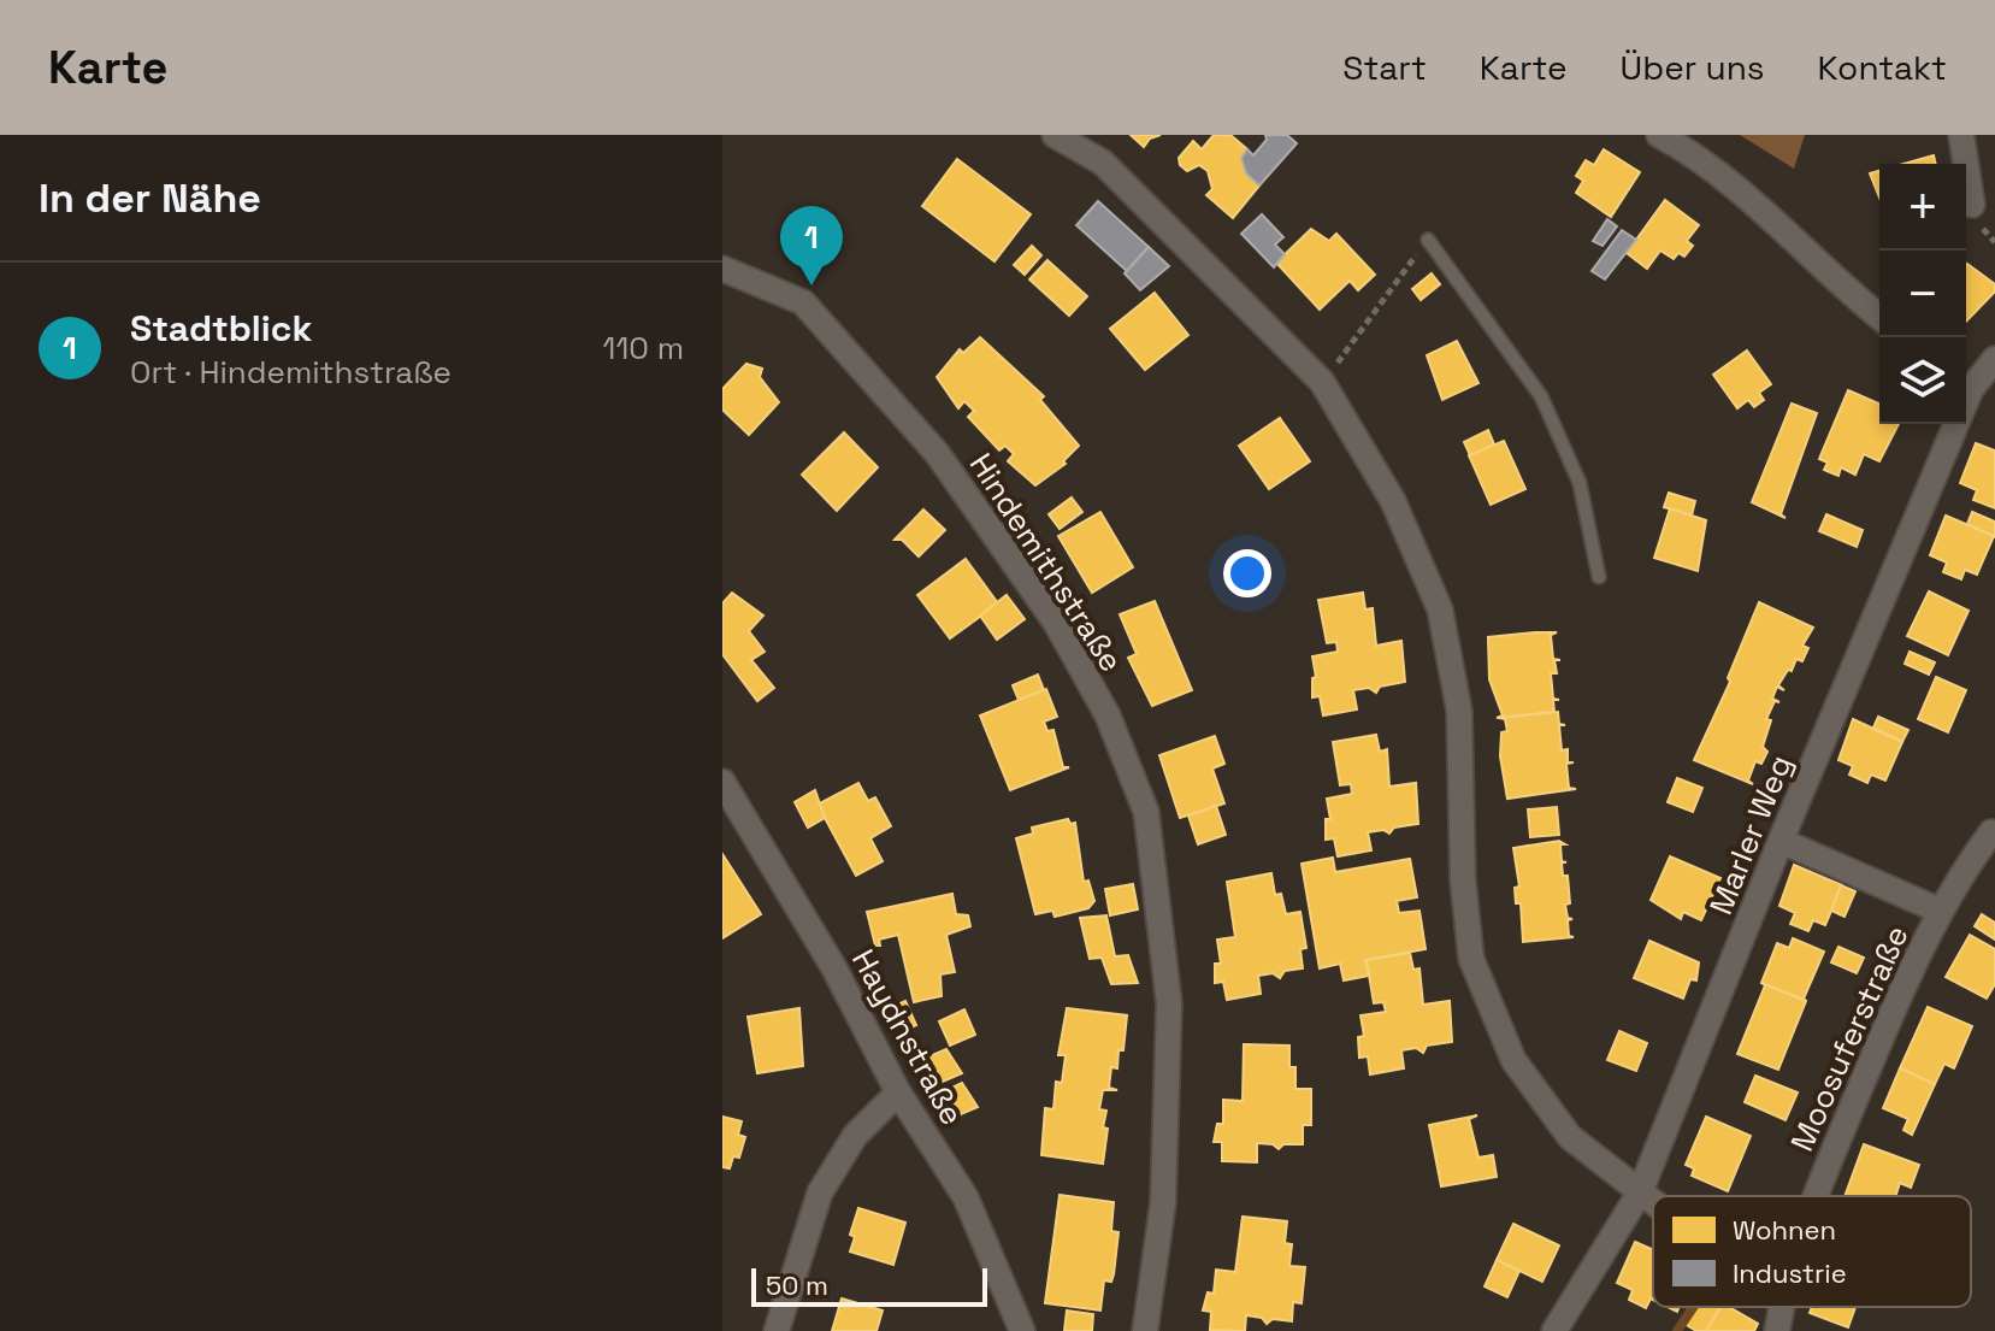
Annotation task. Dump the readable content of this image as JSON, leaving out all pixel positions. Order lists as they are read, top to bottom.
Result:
{
  "streets": {
    "street": [
      "Hindemithstraße",
      "Marler Weg",
      "Haydnstraße",
      "Moosuferstraße"
    ]
  },
  "crossings": [
    ["Marler Weg", "Moosuferstraße"]
  ],
  "legend": ["Wohnen", "Industrie"],
  "scale_bar": "50 m",
  "page": {
    "header": "Karte",
    "nav": [
      "Start",
      "Karte",
      "Über uns",
      "Kontakt"
    ],
    "heading": "In der Nähe",
    "map_buttons": ["+", "−"],
    "pins": "1",
    "list": [
      {
        "mark": "1",
        "name": "Stadtblick",
        "note": "Ort · Hindemithstraße",
        "value": "110 m"
      }
    ],
    "scale": "50 m"
  }
}
